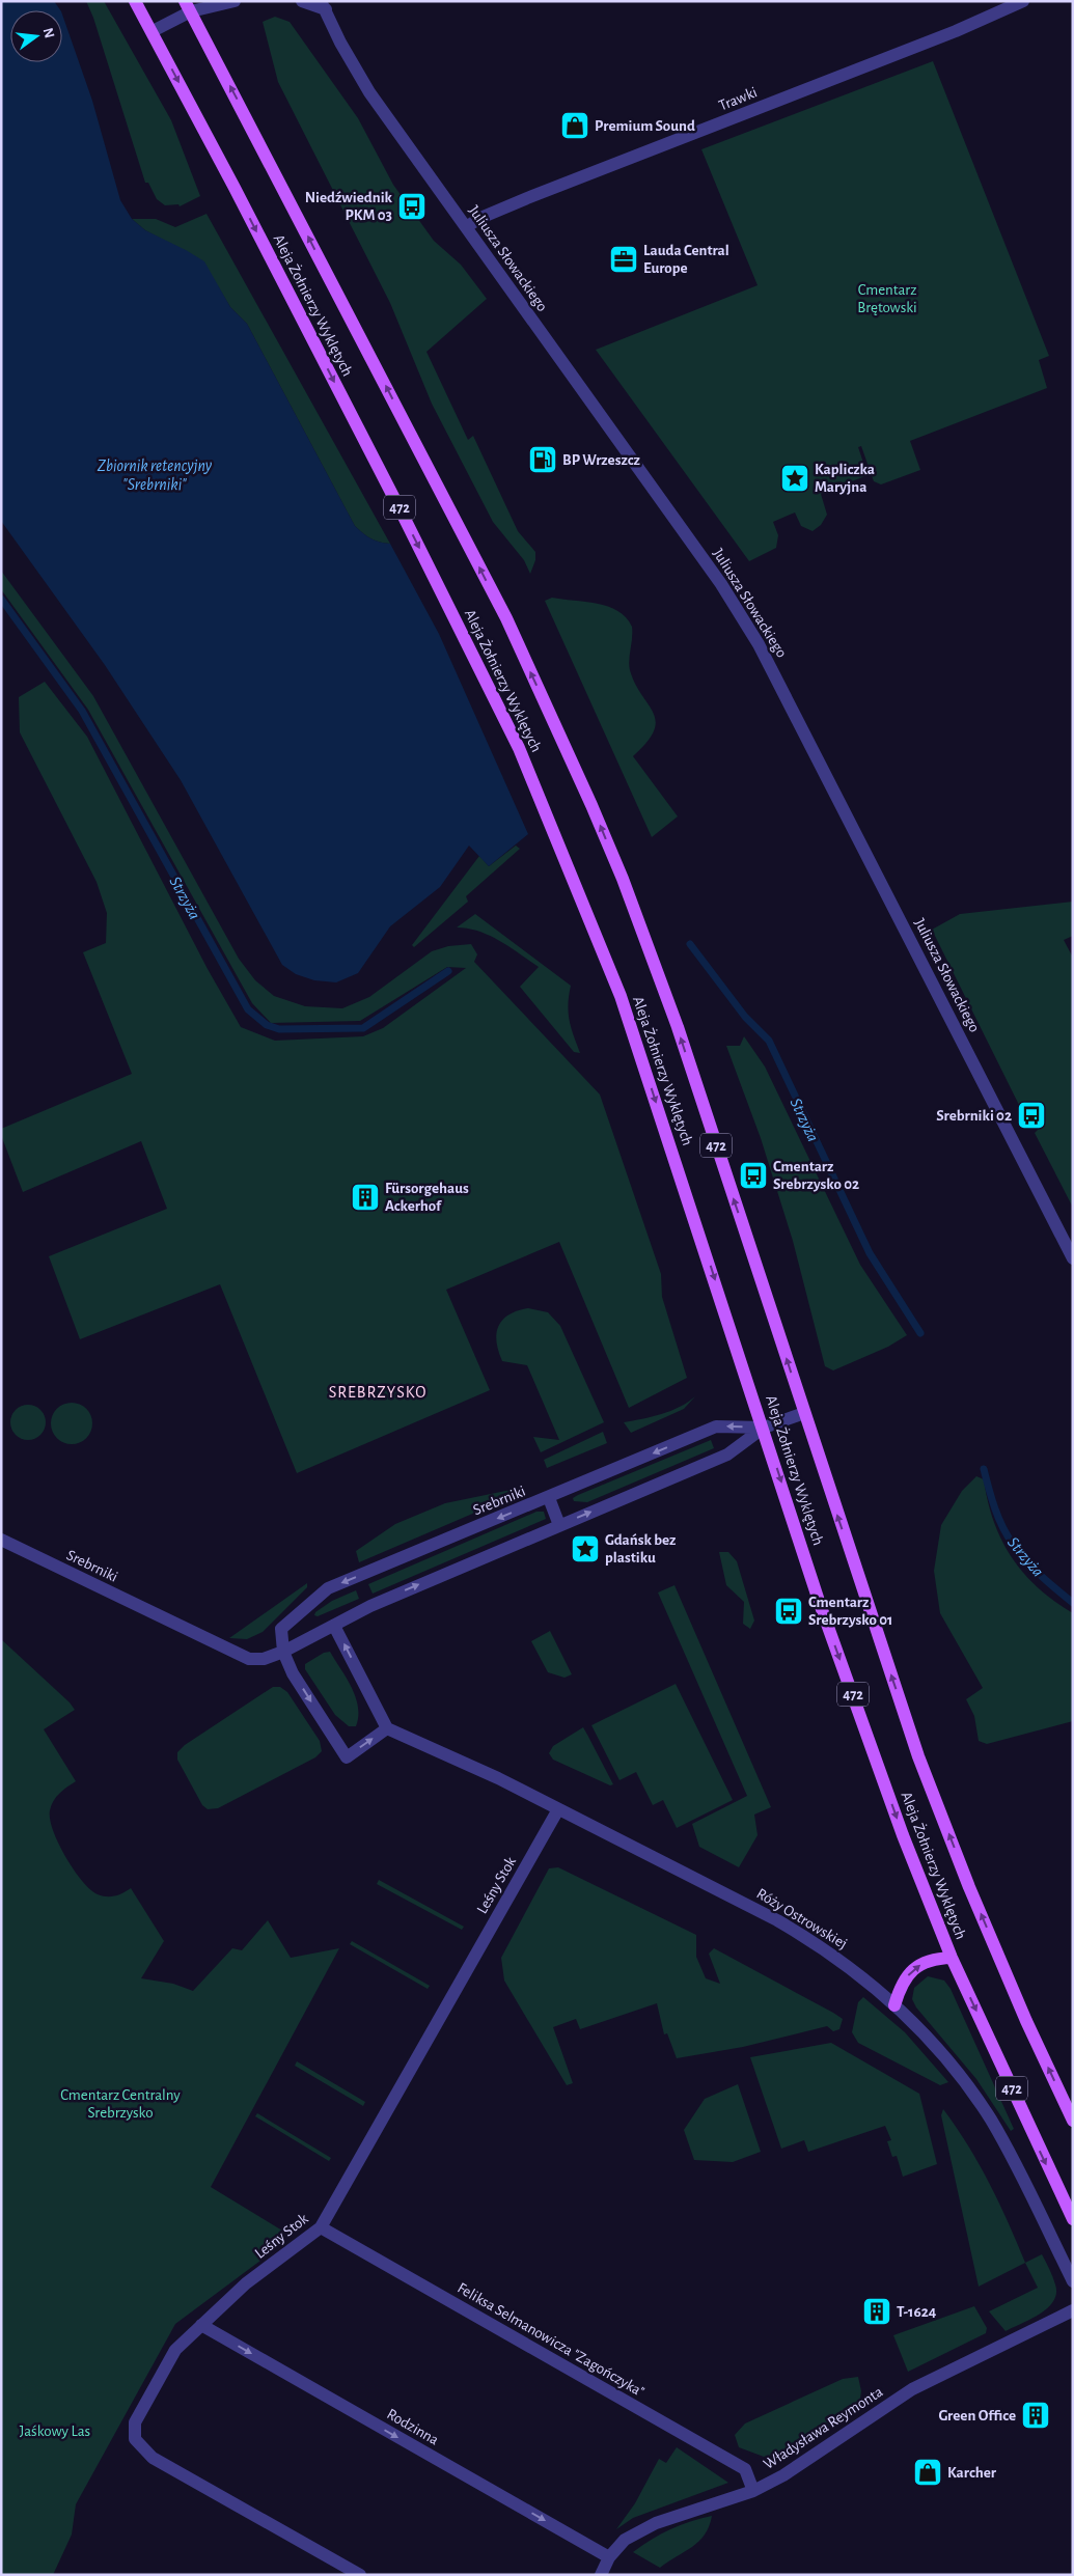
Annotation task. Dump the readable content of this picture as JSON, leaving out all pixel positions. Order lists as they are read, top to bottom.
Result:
{
  "streets": {
    "main road": ["Aleja Żołnierzy Wyklętych", "472"],
    "street": [
      "Trawki",
      "Juliusza Słowackiego",
      "Srebrniki",
      "Leśny Stok",
      "Róży Ostrowskiej",
      "Feliksa Selmanowicza \"Zagończyka\"",
      "Rodzinna",
      "Władysława Reymonta"
    ]
  },
  "crossings": [
    ["Trawki", "Juliusza Słowackiego"],
    ["Aleja Żołnierzy Wyklętych", "472"],
    ["Aleja Żołnierzy Wyklętych", "Srebrniki"],
    ["Srebrniki", "Róży Ostrowskiej"],
    ["Leśny Stok", "Róży Ostrowskiej"],
    ["Leśny Stok", "Feliksa Selmanowicza \"Zagończyka\""],
    ["Leśny Stok", "Rodzinna"],
    ["Feliksa Selmanowicza \"Zagończyka\"", "Władysława Reymonta"],
    ["Rodzinna", "Władysława Reymonta"]
  ],
  "one_way": ["Rodzinna"],
  "districts": ["SREBRZYSKO"],
  "water": ["Zbiornik retencyjny \"Srebrniki\"", "Strzyża"],
  "parks": ["Cmentarz Brętowski", "Cmentarz Centralny Srebrzysko", "Jaśkowy Las"],
  "places": {
    "shop": ["Premium Sound", "Karcher"],
    "bus stop": [
      "Niedźwiednik PKM 03",
      "Srebrniki 02",
      "Cmentarz Srebrzysko 02",
      "Cmentarz Srebrzysko 01"
    ],
    "office": ["Lauda Central Europe"],
    "fuel station": ["BP Wrzeszcz"],
    "place": ["Kapliczka Maryjna", "Gdańsk bez plastiku"],
    "building": ["Fürsorgehaus Ackerhof", "T-1624", "Green Office"]
  },
  "north": "right"
}
